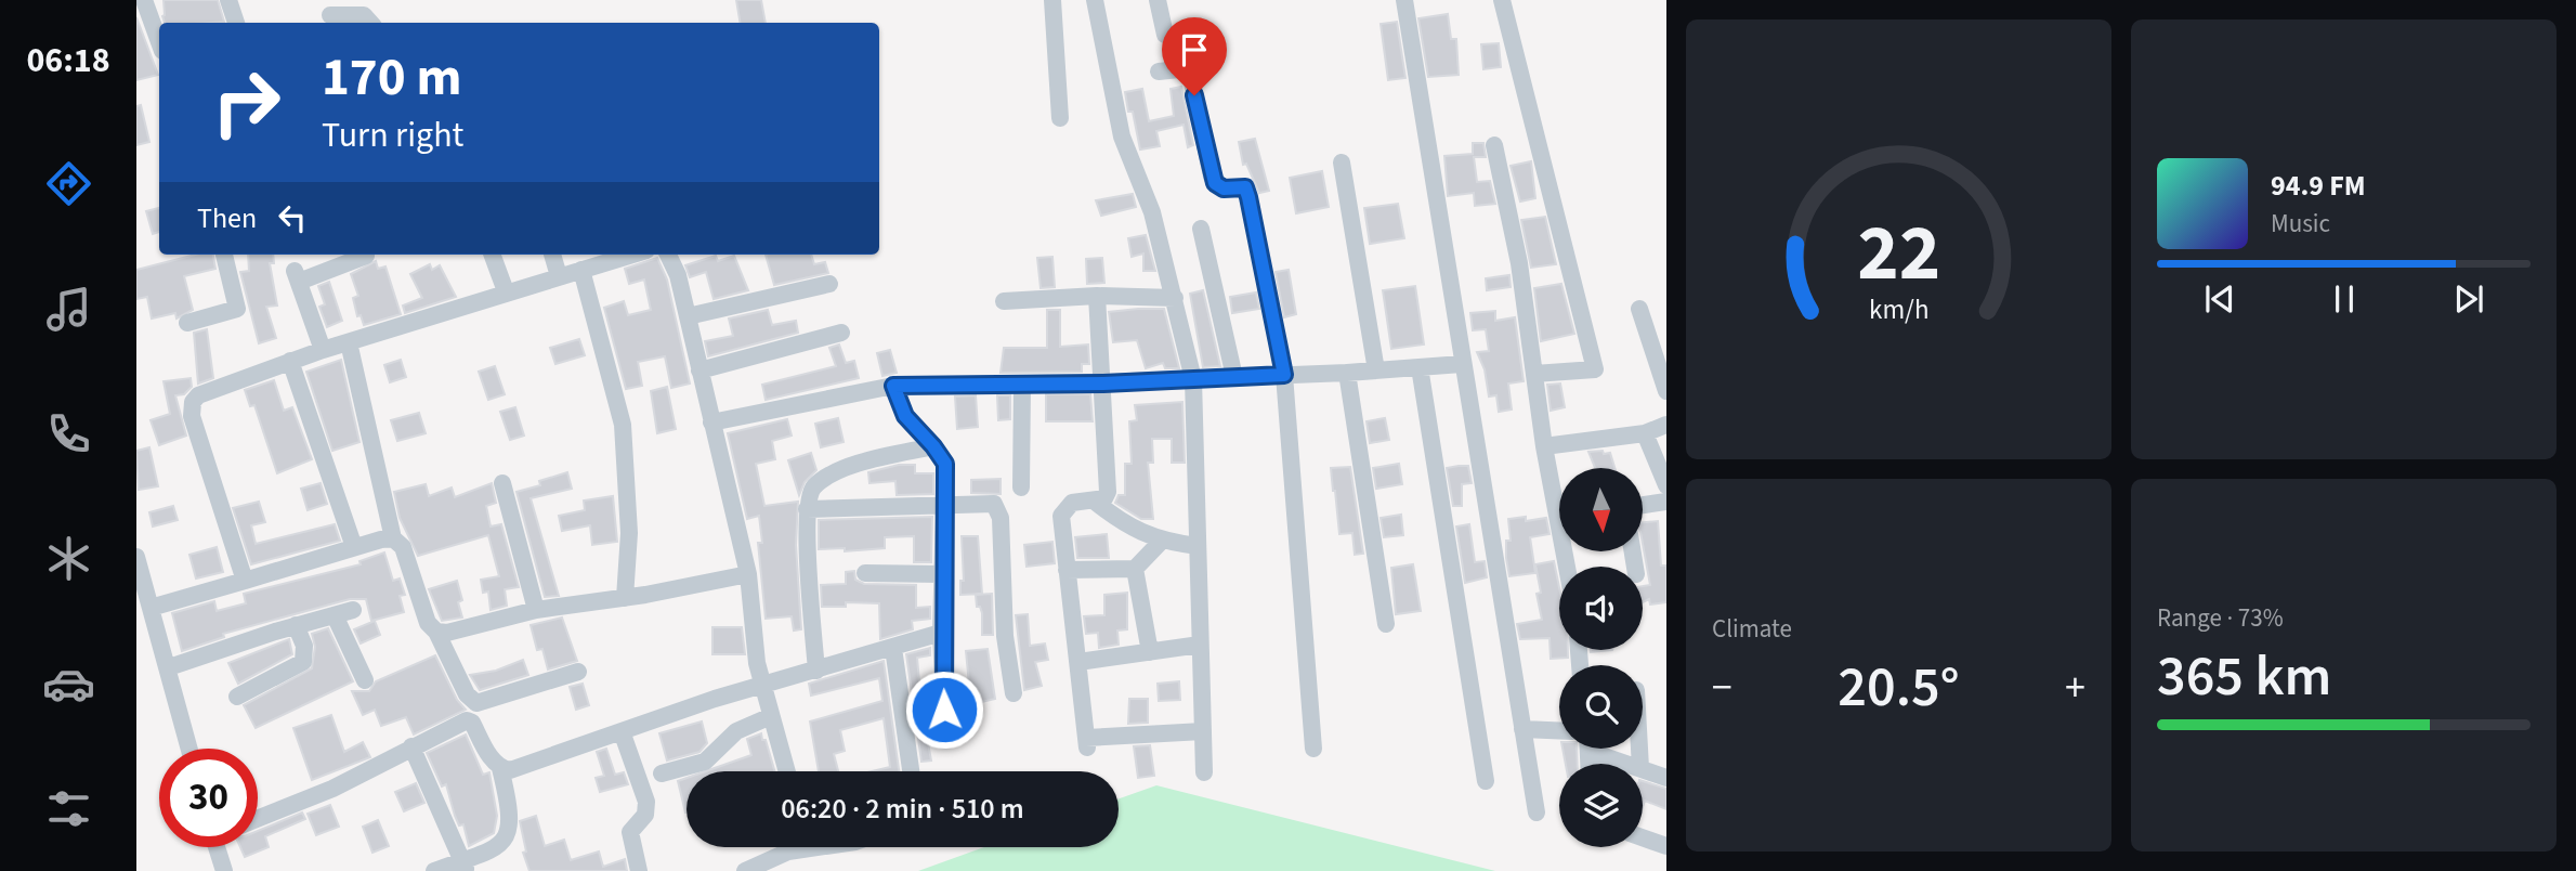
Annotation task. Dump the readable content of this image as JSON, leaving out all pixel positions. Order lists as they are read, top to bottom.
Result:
{
  "north": "bottom",
  "page": {
    "tabs": "06:18",
    "turn": ["170 m", "Turn right"],
    "song": ["94.9 FM", "Music"],
    "then": "Then",
    "tile": [
      "Climate",
      ["Range · 73%", "365 km"]
    ],
    "heat": ["−", "20.5°", "+"],
    "limit": "30",
    "trip": "06:20 · 2 min · 510 m",
    "gauge": ["22", "km/h"]
  }
}
